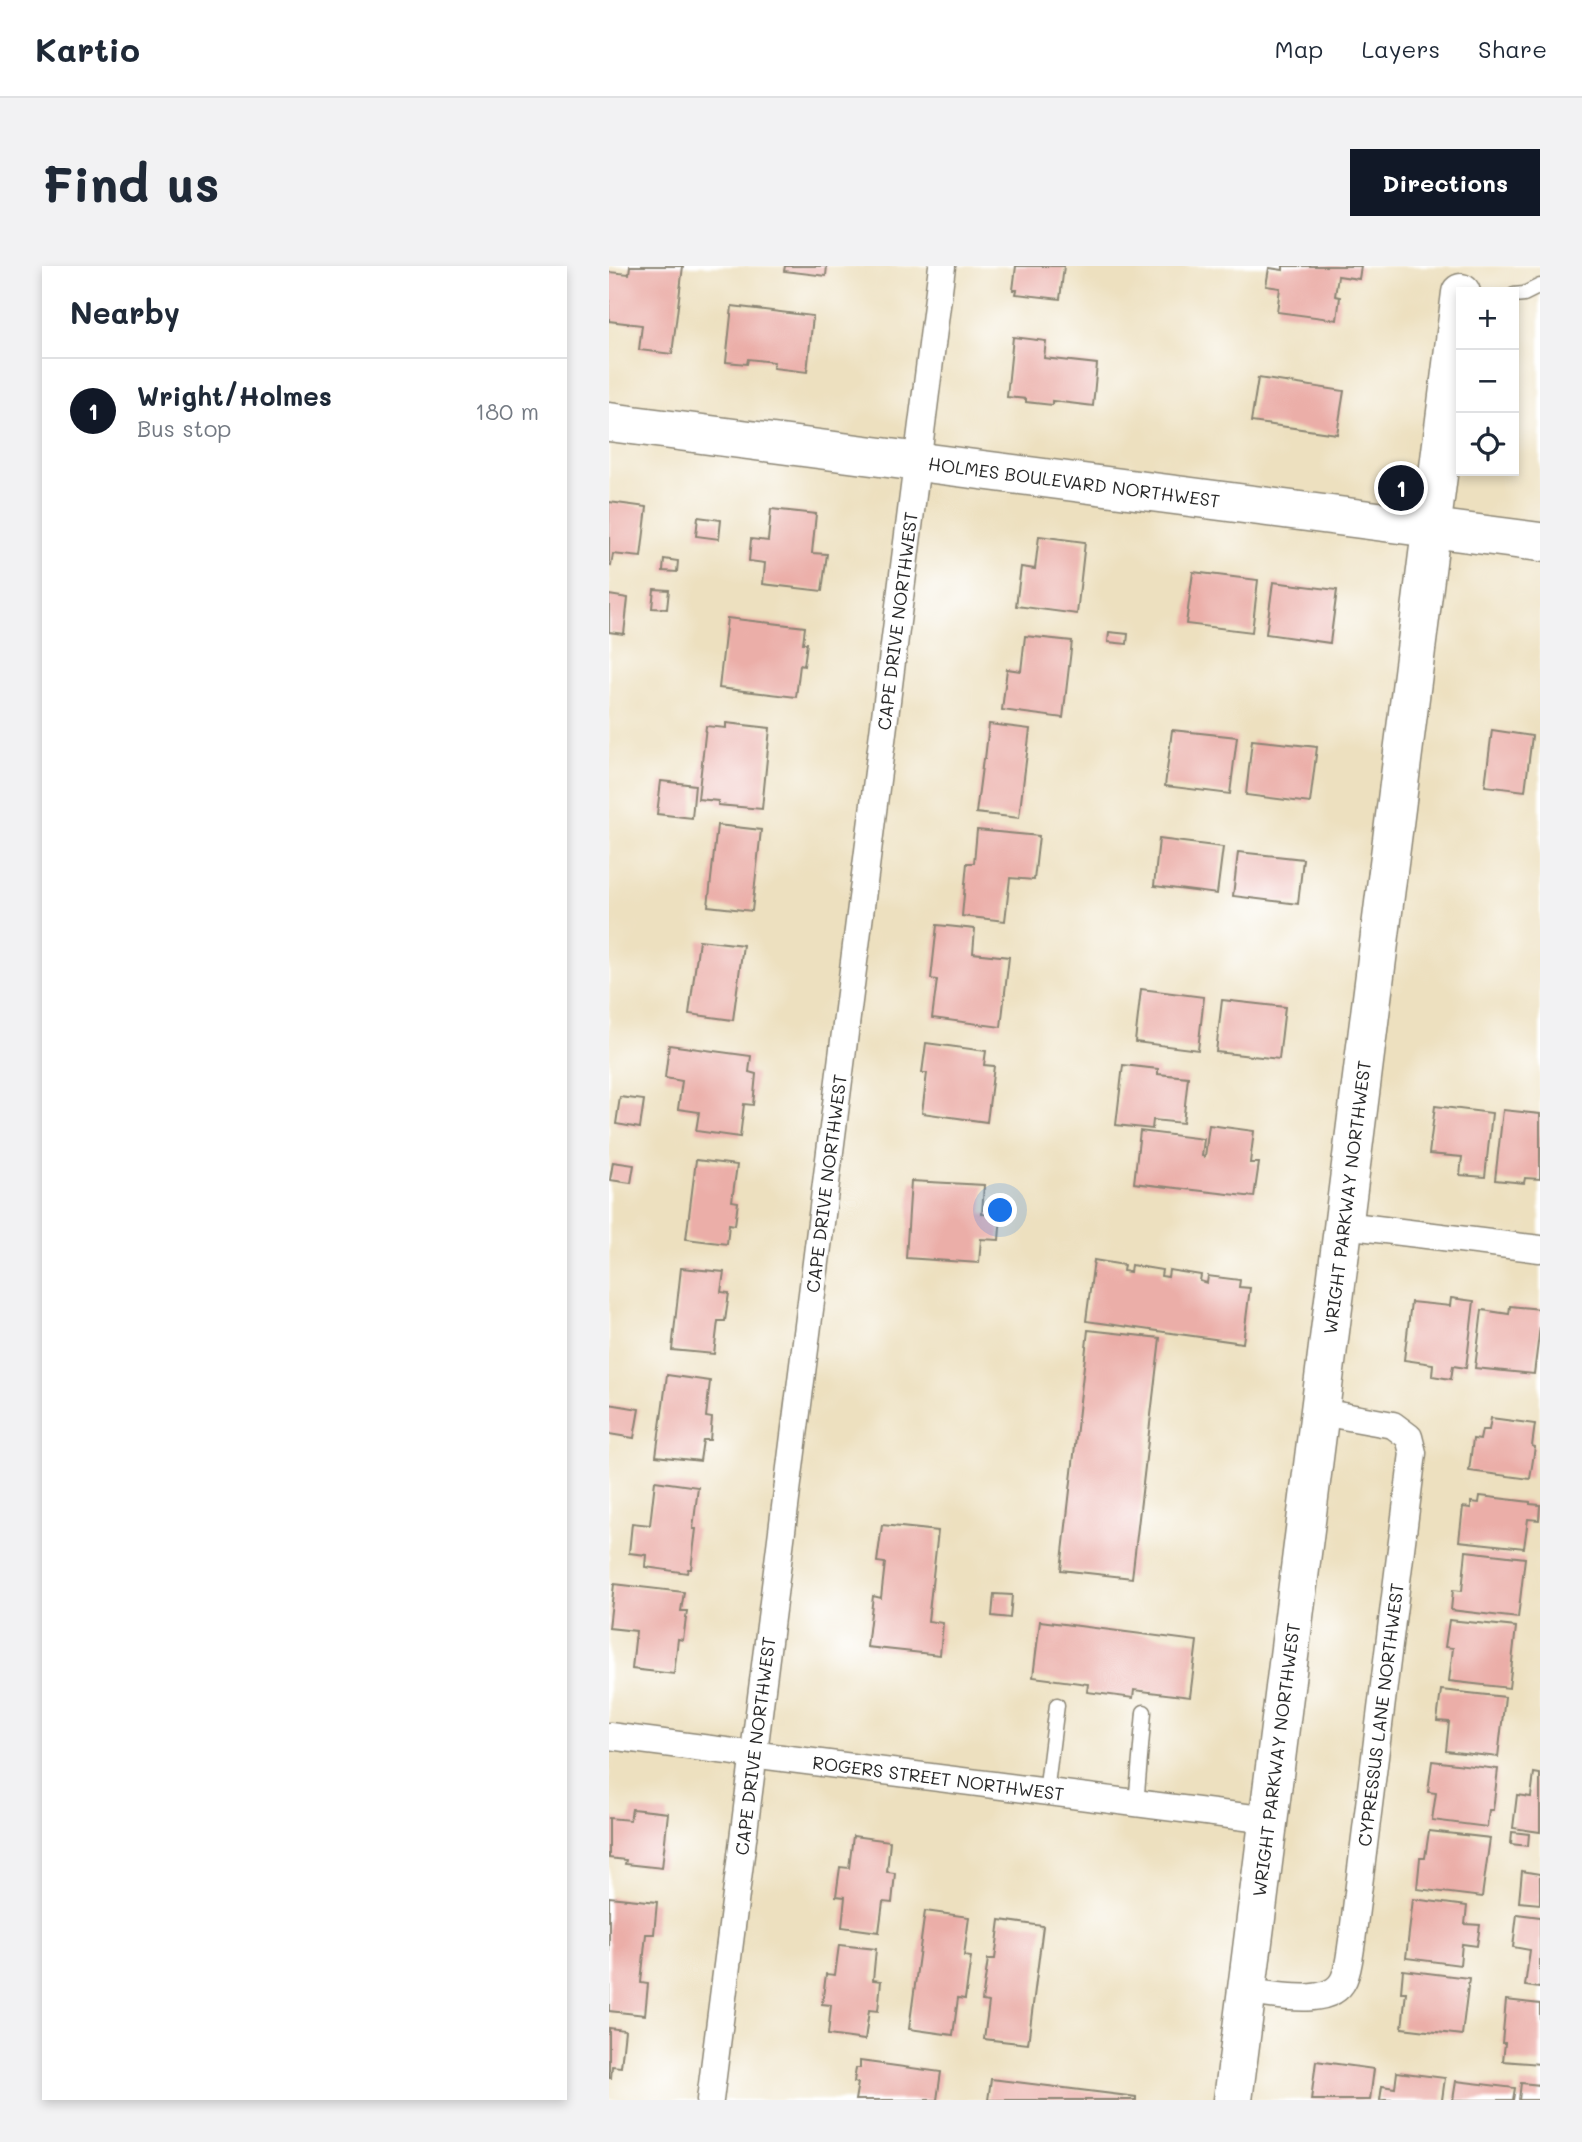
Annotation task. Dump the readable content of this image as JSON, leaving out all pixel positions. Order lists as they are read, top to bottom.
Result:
{
  "streets": {
    "street": [
      "HOLMES BOULEVARD NORTHWEST",
      "CAPE DRIVE NORTHWEST",
      "WRIGHT PARKWAY NORTHWEST",
      "CYPRESSUS LANE NORTHWEST",
      "ROGERS STREET NORTHWEST"
    ]
  },
  "crossings": [
    ["HOLMES BOULEVARD NORTHWEST", "CAPE DRIVE NORTHWEST"],
    ["HOLMES BOULEVARD NORTHWEST", "WRIGHT PARKWAY NORTHWEST"],
    ["CAPE DRIVE NORTHWEST", "ROGERS STREET NORTHWEST"],
    ["WRIGHT PARKWAY NORTHWEST", "CYPRESSUS LANE NORTHWEST"],
    ["WRIGHT PARKWAY NORTHWEST", "ROGERS STREET NORTHWEST"]
  ],
  "page": {
    "header": "Kartio",
    "nav": ["Map", "Layers", "Share"],
    "buttons": "Directions",
    "title": "Find us",
    "heading": "Nearby",
    "map_buttons": ["+", "−"],
    "list": [
      {
        "mark": "1",
        "name": "Wright/Holmes",
        "note": "Bus stop",
        "value": "180 m"
      }
    ],
    "pins": "1"
  }
}
